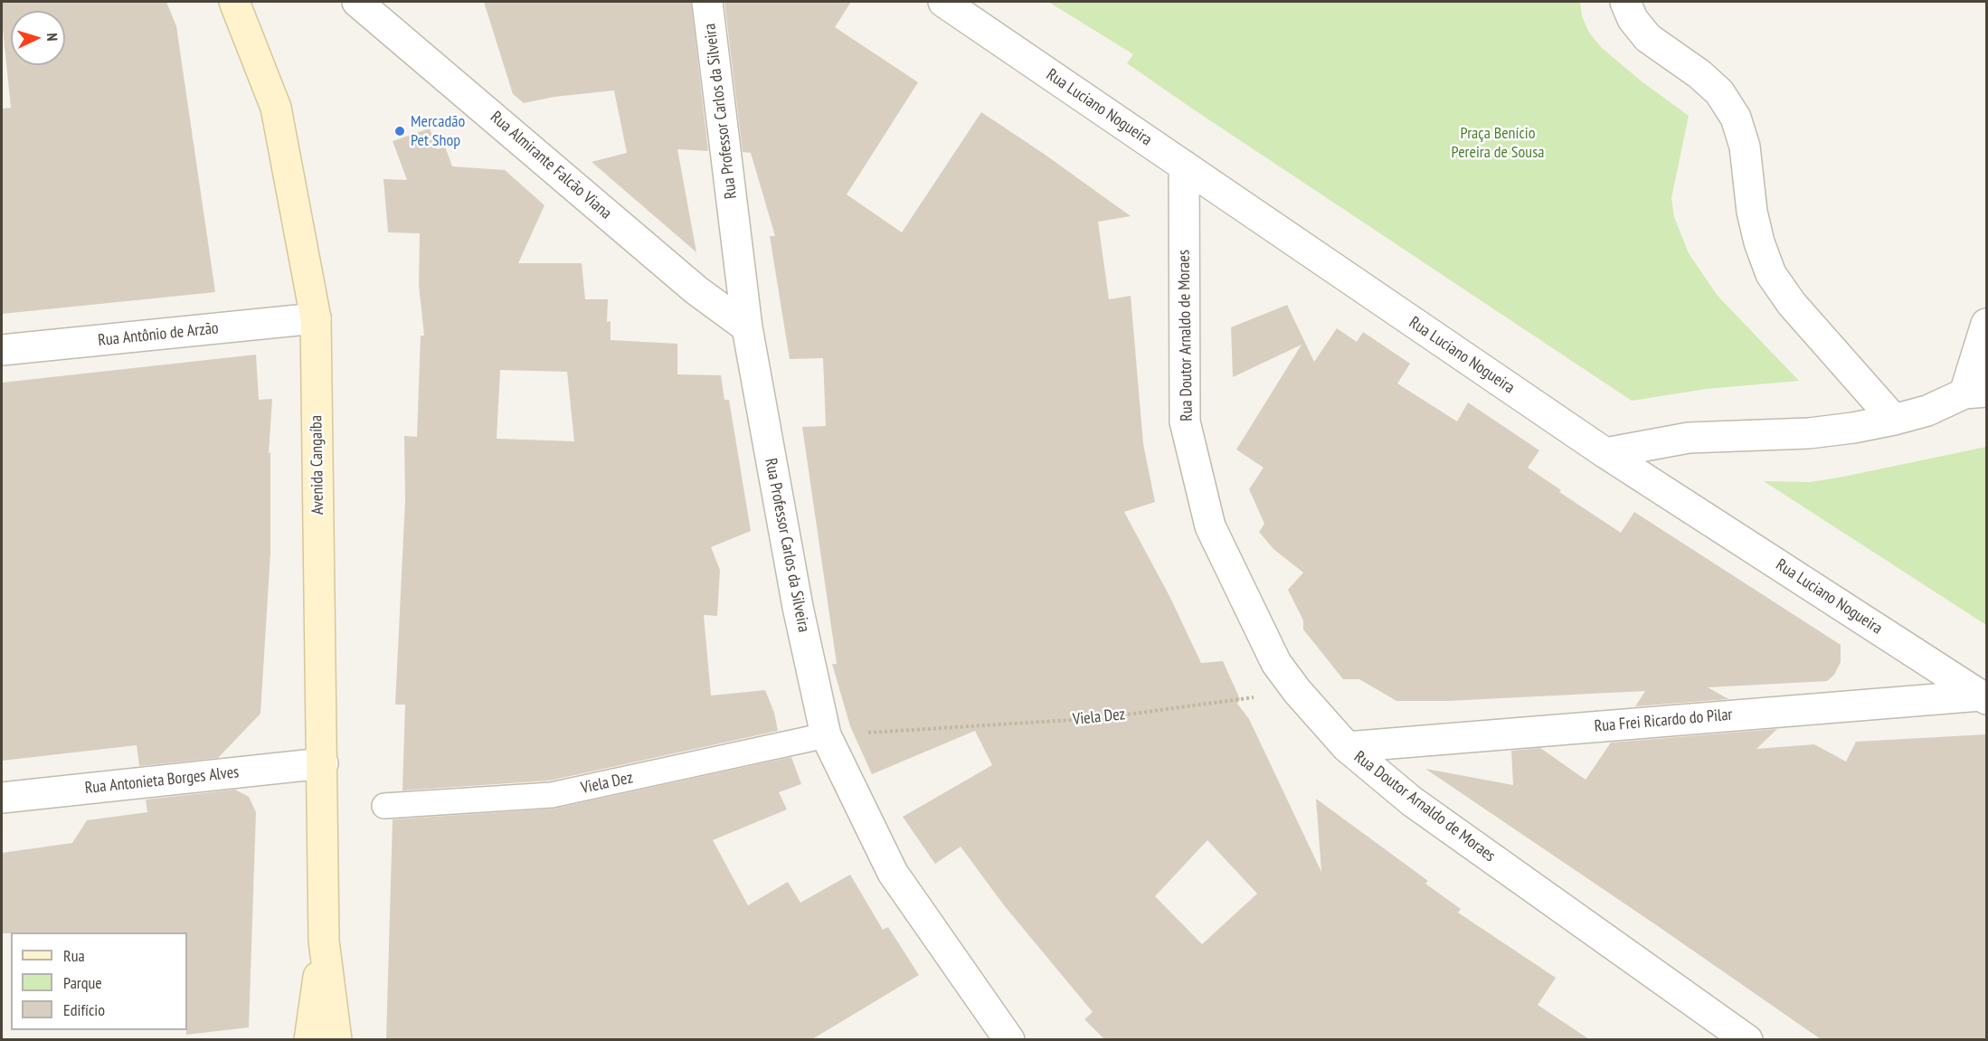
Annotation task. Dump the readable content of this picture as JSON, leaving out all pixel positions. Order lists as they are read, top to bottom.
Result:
{
  "streets": {
    "main road": ["Avenida Cangaíba"],
    "street": [
      "Rua Luciano Nogueira",
      "Rua Professor Carlos da Silveira",
      "Rua Almirante Falcão Viana",
      "Rua Antônio de Arzão",
      "Rua Doutor Arnaldo de Moraes",
      "Rua Frei Ricardo do Pilar",
      "Rua Antonieta Borges Alves"
    ],
    "lane": ["Viela Dez"]
  },
  "crossings": [
    ["Rua Luciano Nogueira", "Rua Doutor Arnaldo de Moraes"],
    ["Rua Luciano Nogueira", "Rua Frei Ricardo do Pilar"],
    ["Rua Professor Carlos da Silveira", "Rua Almirante Falcão Viana"],
    ["Rua Professor Carlos da Silveira", "Viela Dez"],
    ["Rua Antônio de Arzão", "Avenida Cangaíba"],
    ["Rua Doutor Arnaldo de Moraes", "Viela Dez"],
    ["Rua Doutor Arnaldo de Moraes", "Rua Frei Ricardo do Pilar"],
    ["Avenida Cangaíba", "Rua Antonieta Borges Alves"]
  ],
  "parks": ["Praça Benício Pereira de Sousa"],
  "places": ["Mercadão Pet Shop"],
  "legend": ["Rua", "Parque", "Edifício"],
  "north": "right"
}
